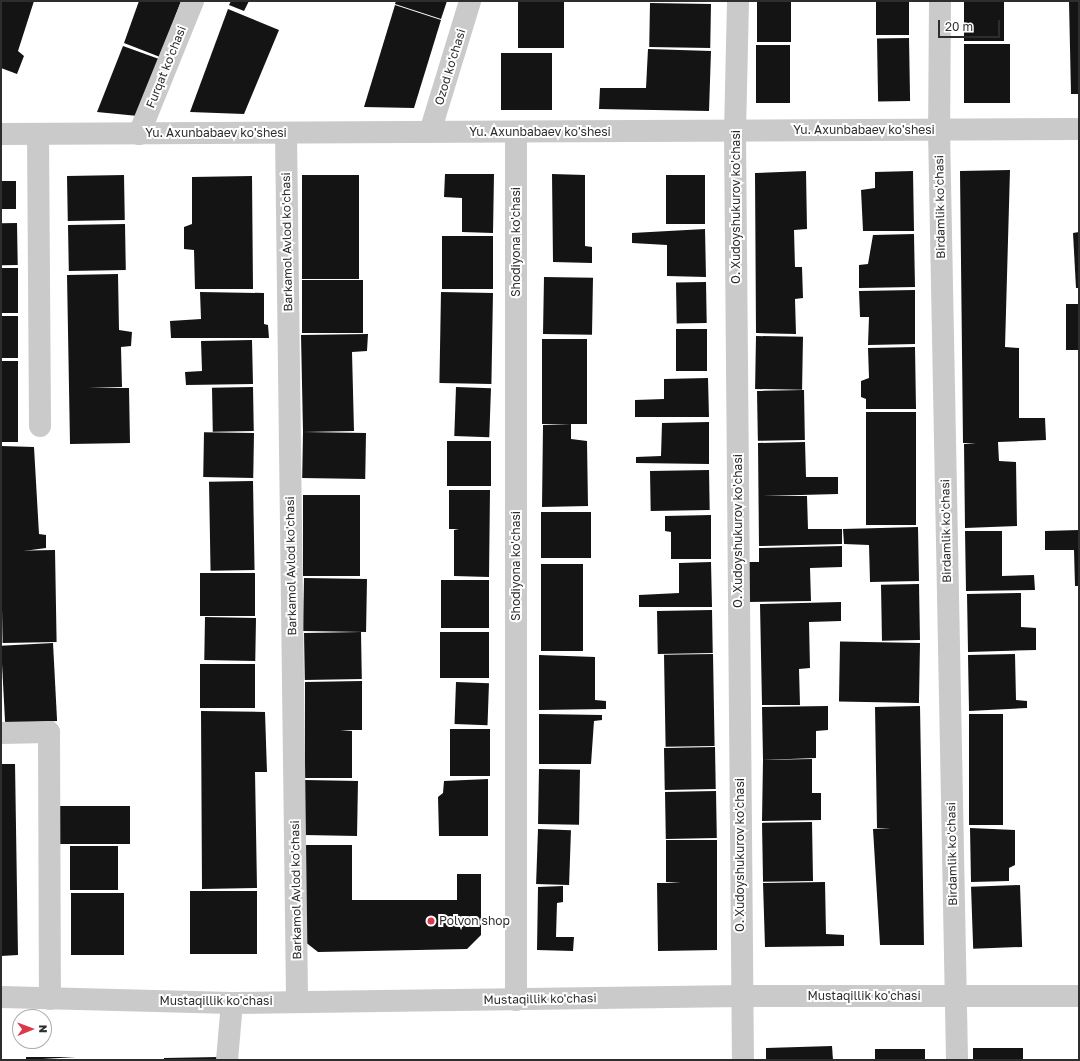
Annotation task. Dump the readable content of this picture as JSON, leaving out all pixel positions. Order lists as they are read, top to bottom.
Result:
{
  "streets": {
    "street": [
      "Furqat ko'chasi",
      "Ozod ko'chasi",
      "Yu. Axunbabaev ko'shesi",
      "O. Xudoyshukurov ko'chasi",
      "Birdamlik ko'chasi",
      "Barkamol Avlod ko'chasi",
      "Shodiyona ko'chasi",
      "Mustaqillik ko'chasi"
    ]
  },
  "crossings": [
    ["Furqat ko'chasi", "Yu. Axunbabaev ko'shesi"],
    ["Ozod ko'chasi", "Yu. Axunbabaev ko'shesi"],
    ["Yu. Axunbabaev ko'shesi", "O. Xudoyshukurov ko'chasi"],
    ["Yu. Axunbabaev ko'shesi", "Birdamlik ko'chasi"],
    ["Yu. Axunbabaev ko'shesi", "Barkamol Avlod ko'chasi"],
    ["Yu. Axunbabaev ko'shesi", "Shodiyona ko'chasi"],
    ["O. Xudoyshukurov ko'chasi", "Mustaqillik ko'chasi"],
    ["Birdamlik ko'chasi", "Mustaqillik ko'chasi"],
    ["Barkamol Avlod ko'chasi", "Mustaqillik ko'chasi"],
    ["Shodiyona ko'chasi", "Mustaqillik ko'chasi"]
  ],
  "places": ["Polvon shop"],
  "scale_bar": "20 m",
  "north": "right"
}
